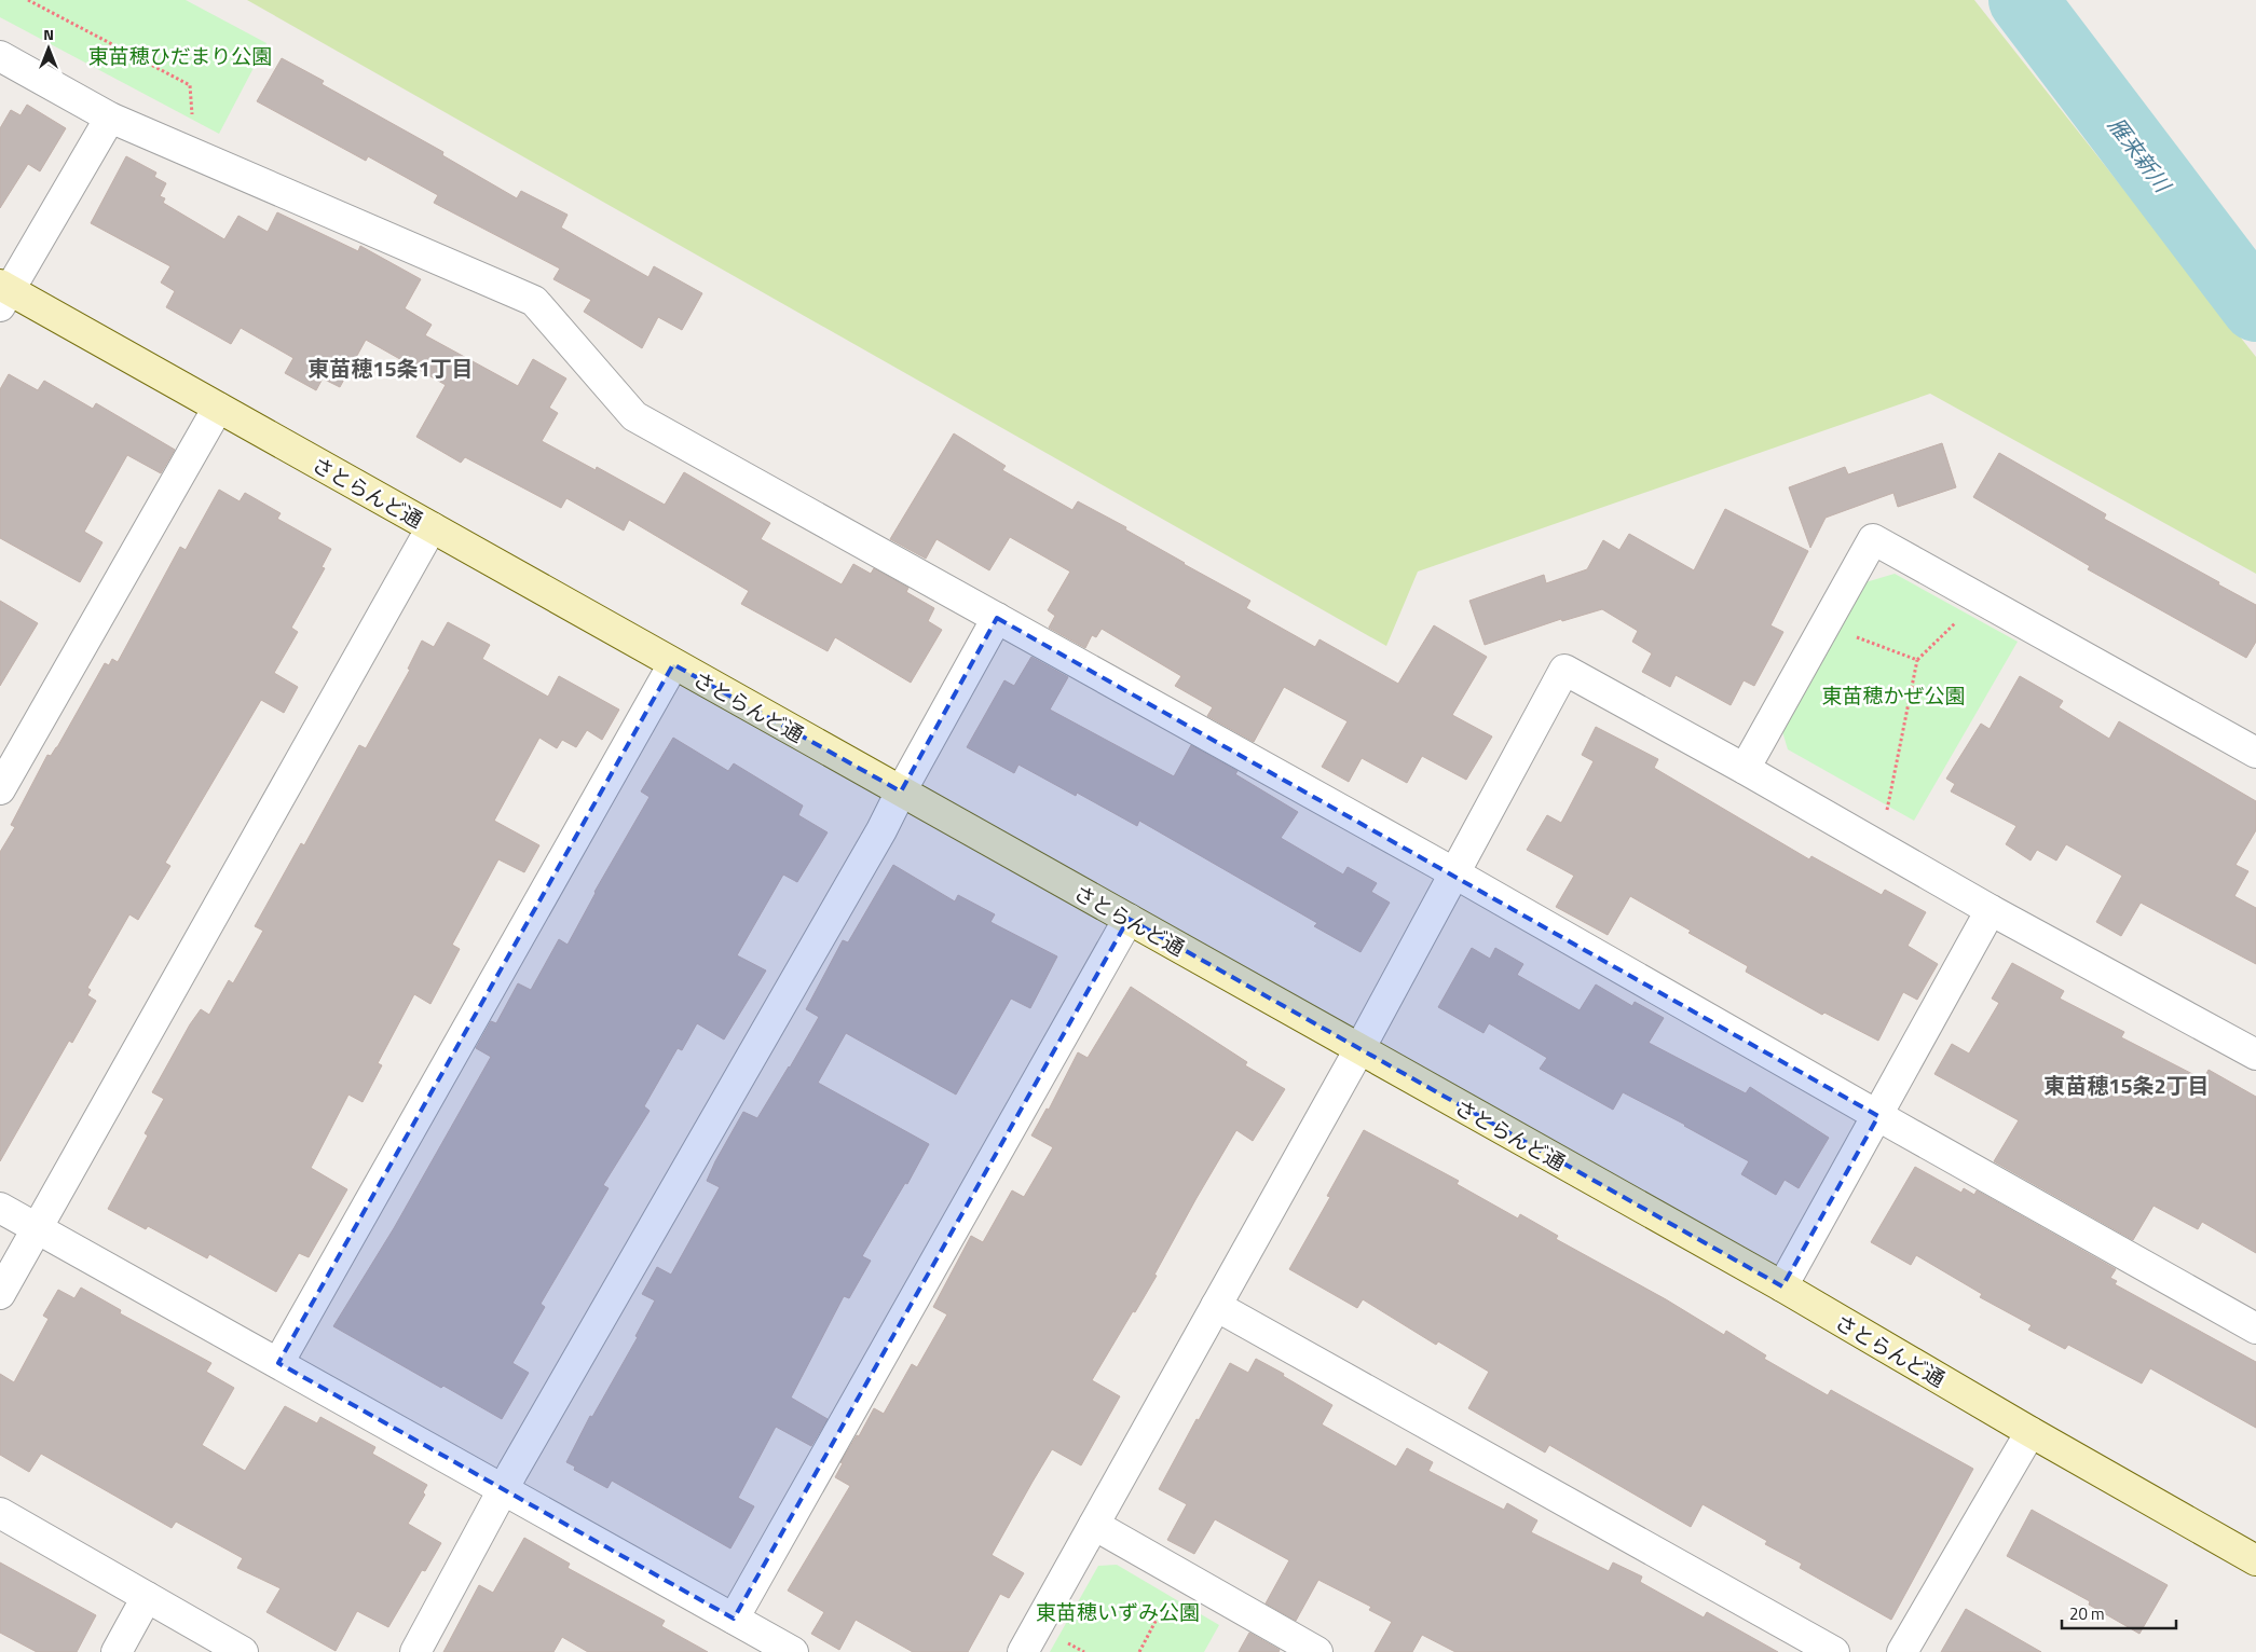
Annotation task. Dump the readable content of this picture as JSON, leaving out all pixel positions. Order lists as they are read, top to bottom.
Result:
{
  "streets": {
    "street": ["さとらんど通"]
  },
  "districts": ["東苗穂15条1丁目", "東苗穂15条2丁目"],
  "water": ["雁来新川"],
  "parks": ["東苗穂ひだまり公園", "東苗穂かぜ公園", "東苗穂いずみ公園"],
  "scale_bar": "20 m",
  "north": "top"
}
